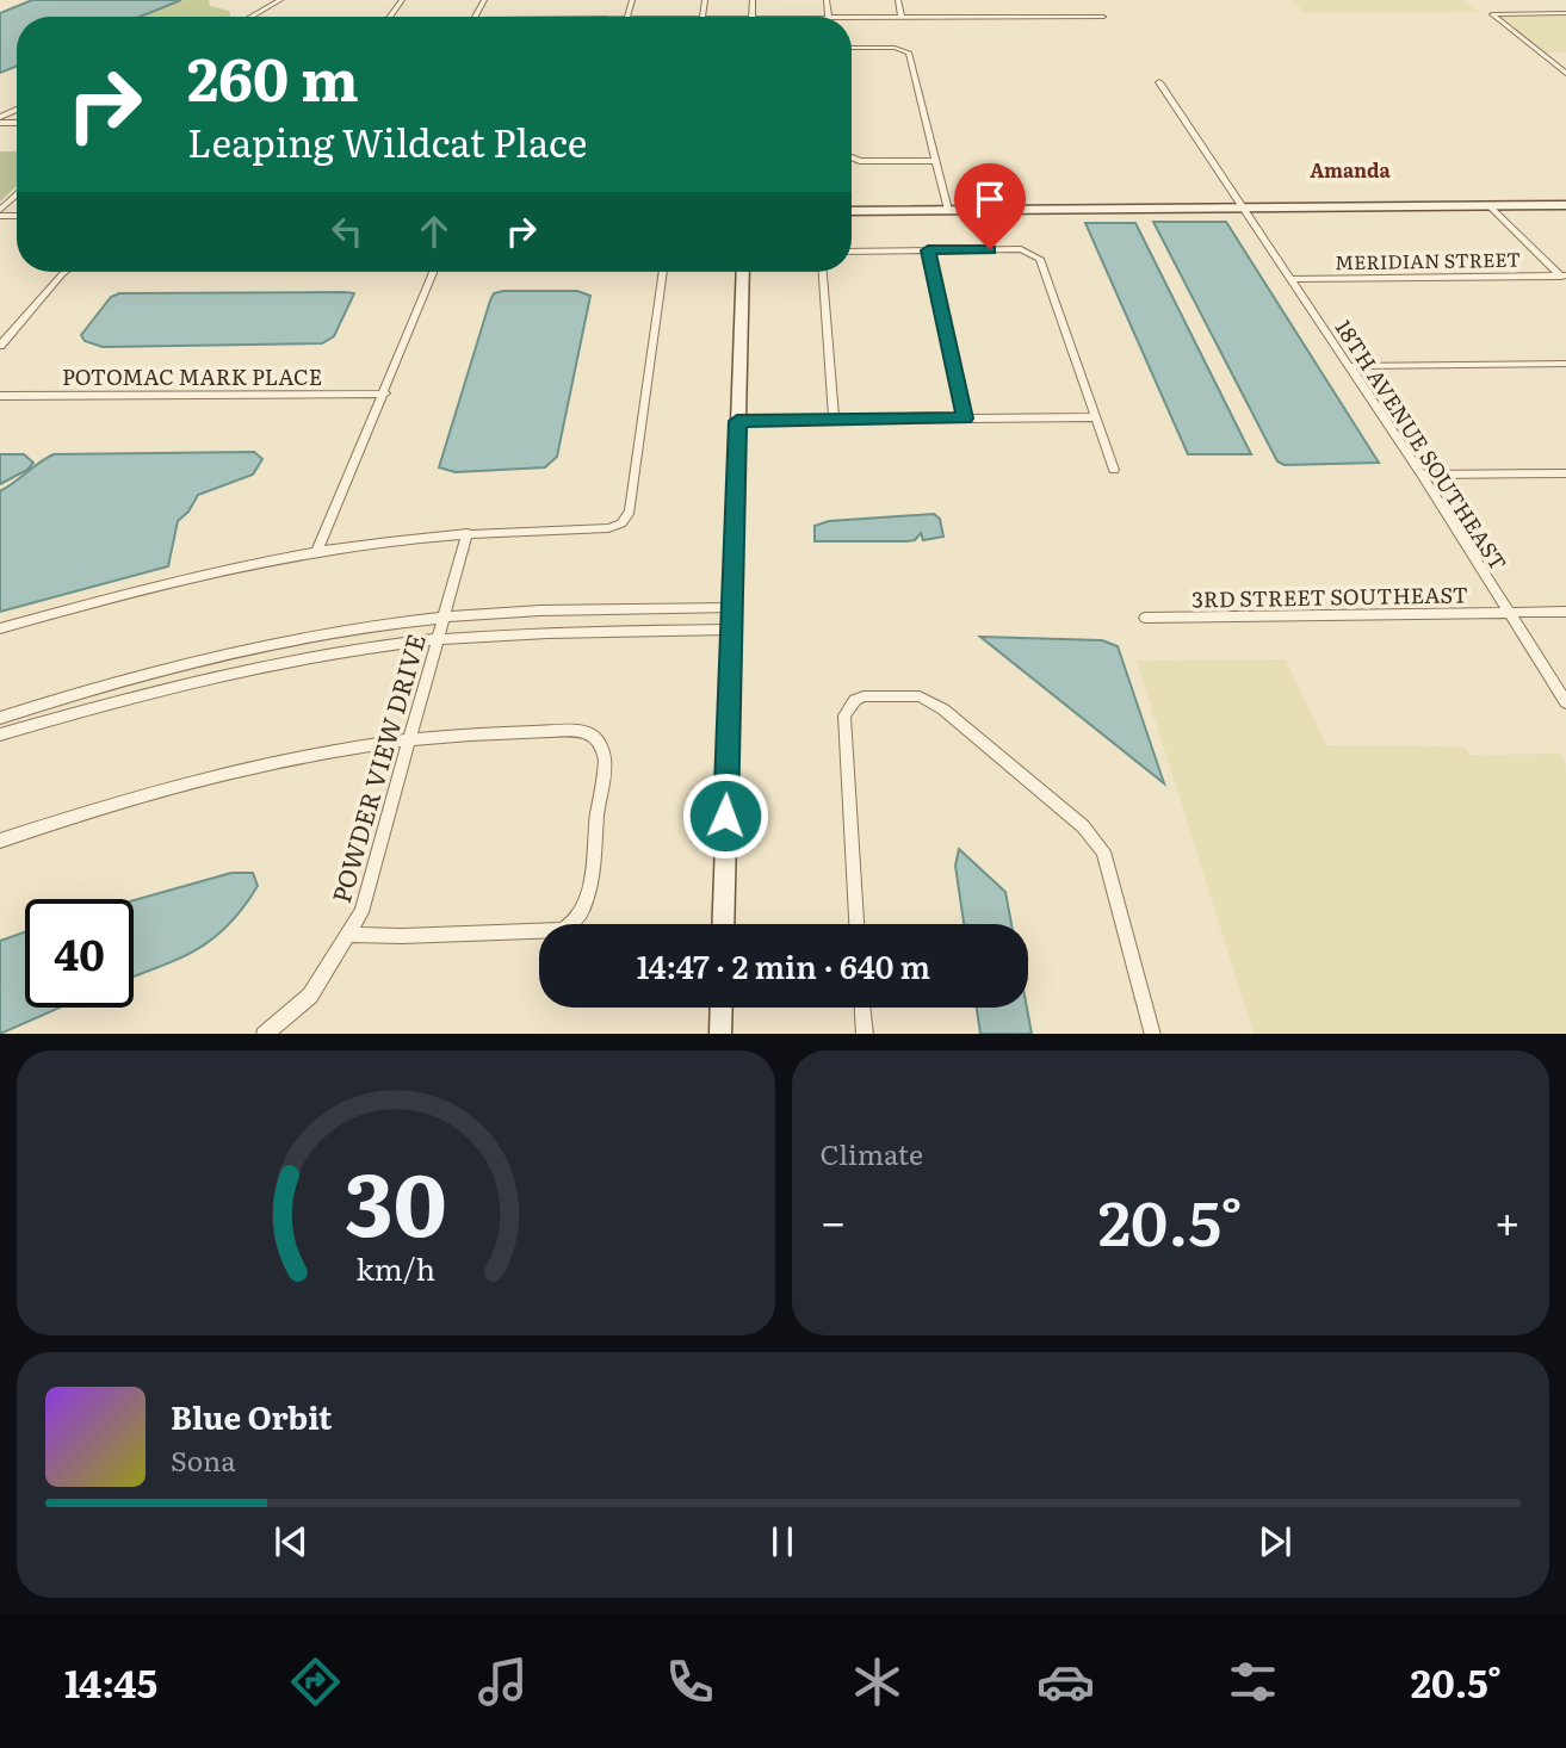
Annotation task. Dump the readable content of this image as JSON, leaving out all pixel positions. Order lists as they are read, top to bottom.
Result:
{
  "streets": {
    "street": [
      "MERIDIAN STREET",
      "POTOMAC MARK PLACE",
      "18TH AVENUE SOUTHEAST",
      "3RD STREET SOUTHEAST",
      "POWDER VIEW DRIVE"
    ]
  },
  "crossings": [
    ["MERIDIAN STREET", "18TH AVENUE SOUTHEAST"],
    ["18TH AVENUE SOUTHEAST", "3RD STREET SOUTHEAST"]
  ],
  "districts": ["Amanda"],
  "page": {
    "turn": ["260 m", "Leaping Wildcat Place"],
    "limit": "40",
    "trip": "14:47 · 2 min · 640 m",
    "tile": "Climate",
    "heat": ["−", "20.5°", "+"],
    "song": ["Blue Orbit", "Sona"],
    "tabs": ["14:45", "20.5°"],
    "gauge": ["30", "km/h"]
  }
}
